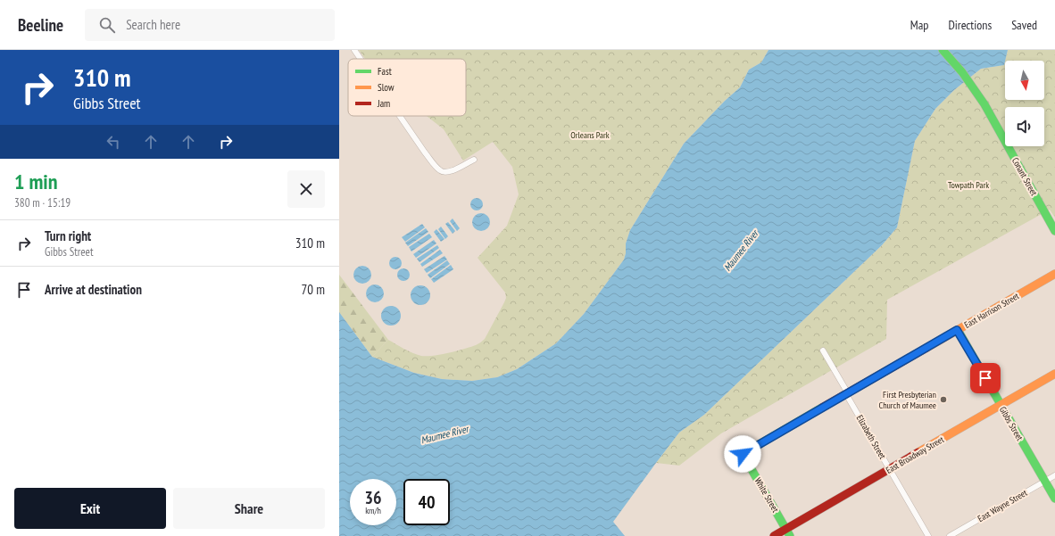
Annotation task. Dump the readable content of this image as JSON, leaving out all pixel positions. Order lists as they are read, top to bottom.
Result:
{
  "streets": {
    "street": [
      "Conant Street",
      "East Harrison Street",
      "Gibbs Street",
      "Elizabeth Street",
      "East Broadway Street",
      "White Street",
      "East Wayne Street"
    ]
  },
  "crossings": [
    ["East Harrison Street", "Gibbs Street"],
    ["East Harrison Street", "Elizabeth Street"],
    ["East Harrison Street", "White Street"],
    ["Gibbs Street", "East Broadway Street"],
    ["Gibbs Street", "East Wayne Street"],
    ["Elizabeth Street", "East Broadway Street"],
    ["East Broadway Street", "White Street"]
  ],
  "water": ["Maumee River"],
  "parks": ["Orleans Park", "Towpath Park"],
  "places": ["First Presbyterian Church of Maumee"],
  "legend": ["Fast", "Slow", "Jam"],
  "north": "bottom",
  "page": {
    "header": "Beeline",
    "search": "Search here",
    "nav": ["Map", "Directions", "Saved"],
    "turn": ["310 m", "Gibbs Street"],
    "heading": ["1 min", "380 m · 15:19"],
    "list": [
      {
        "name": "Turn right",
        "note": "Gibbs Street",
        "value": "310 m"
      },
      {
        "name": "Arrive at destination",
        "value": "70 m"
      }
    ],
    "speed": "36 km/h",
    "limit": "40",
    "buttons": ["Exit", "Share"]
  }
}
